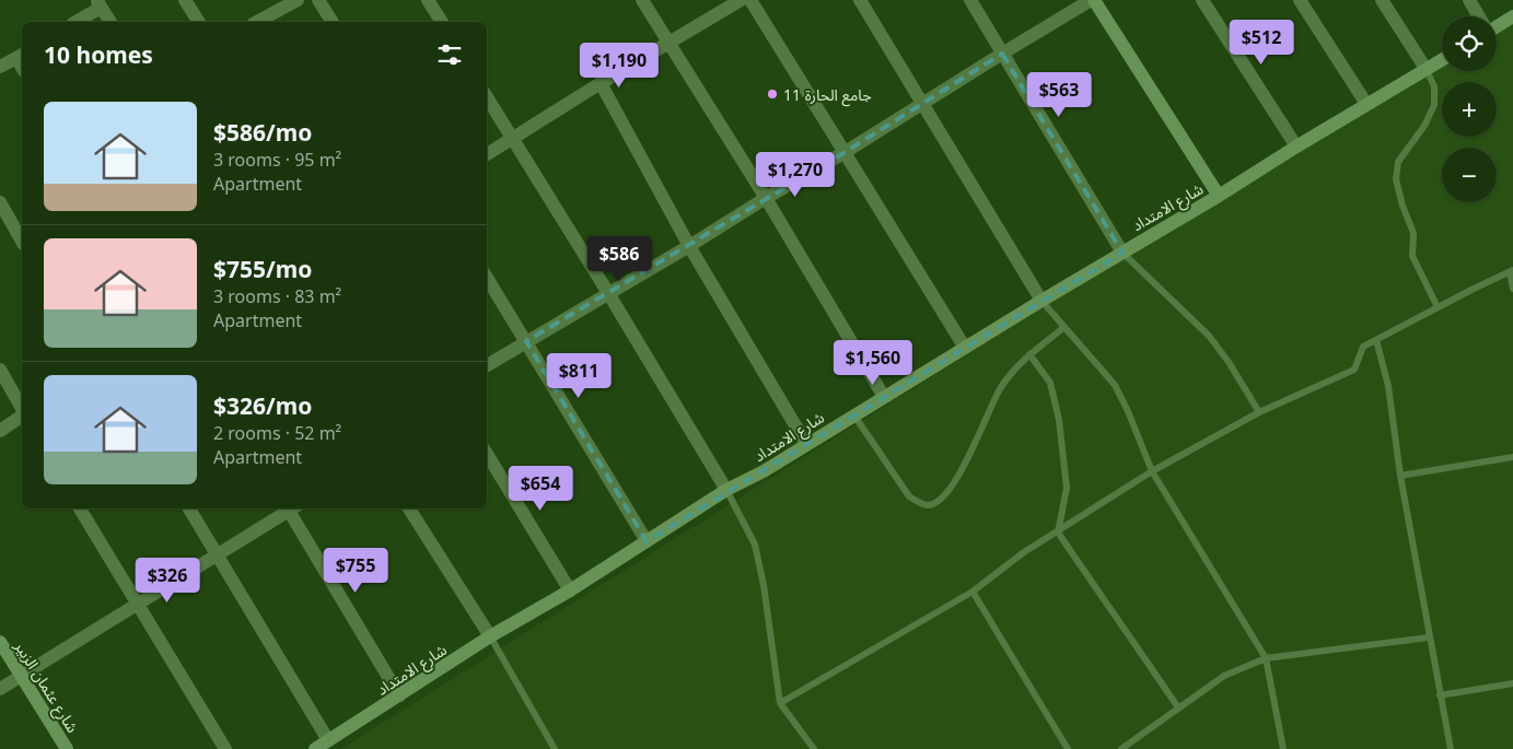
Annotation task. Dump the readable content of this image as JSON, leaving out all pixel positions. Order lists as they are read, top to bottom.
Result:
{
  "streets": {
    "street": ["شارع الامتداد", "شارع عثمان الزبير"]
  },
  "places": ["جامع الحارة 11"],
  "page": {
    "map_buttons": ["+", "−"],
    "price": [
      "$512",
      "$1,190",
      "$563",
      "$1,270",
      "$586",
      "$1,560",
      "$811",
      "$654",
      "$755",
      "$326"
    ],
    "heading": "10 homes",
    "list": [
      {
        "name": "$586/mo",
        "note": "3 rooms · 95 m² · Apartment"
      },
      {
        "name": "$755/mo",
        "note": "3 rooms · 83 m² · Apartment"
      },
      {
        "name": "$326/mo",
        "note": "2 rooms · 52 m² · Apartment"
      }
    ]
  }
}
